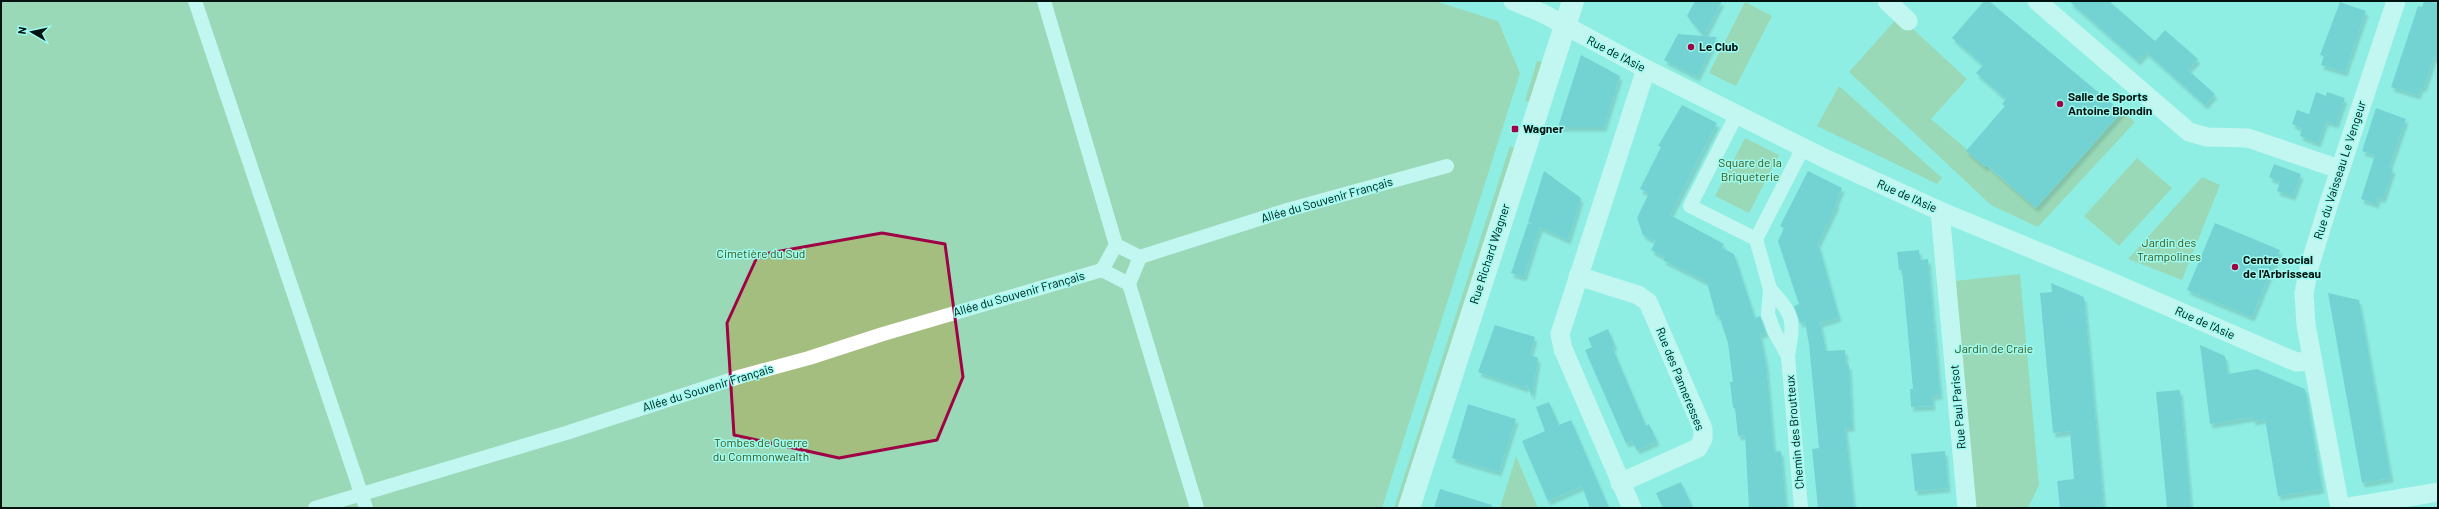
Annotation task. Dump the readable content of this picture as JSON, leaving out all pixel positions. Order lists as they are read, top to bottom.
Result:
{
  "streets": {
    "street": [
      "Rue de l'Asie",
      "Rue du Vaisseau Le Vengeur",
      "Allée du Souvenir Français",
      "Rue Richard Wagner",
      "Rue des Panneresses",
      "Rue Paul Parisot",
      "Chemin des Broutteux"
    ]
  },
  "crossings": [
    ["Rue de l'Asie", "Rue du Vaisseau Le Vengeur"],
    ["Rue de l'Asie", "Rue Richard Wagner"],
    ["Rue de l'Asie", "Rue Paul Parisot"]
  ],
  "parks": [
    "Square de la Briqueterie",
    "Jardin des Trampolines",
    "Cimetière du Sud",
    "Jardin de Craie",
    "Tombes de Guerre du Commonwealth"
  ],
  "places": {
    "other": ["Le Club", "Salle de Sports Antoine Blondin", "Centre social de l'Arbrisseau"],
    "transit": ["Wagner"]
  },
  "north": "left"
}
